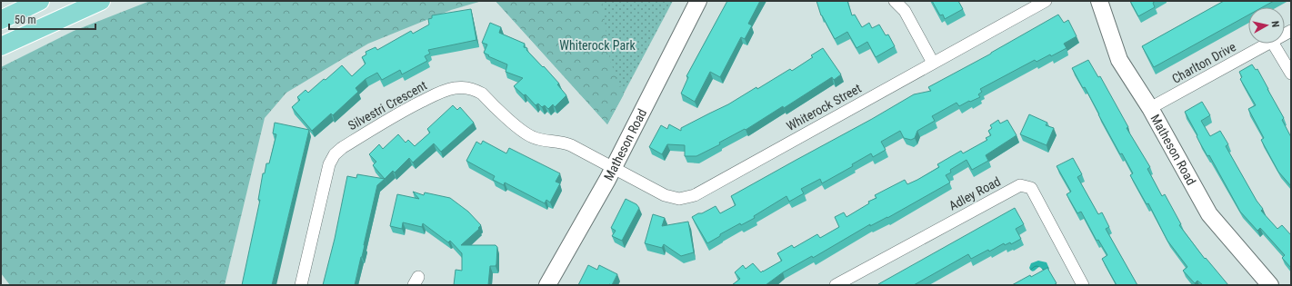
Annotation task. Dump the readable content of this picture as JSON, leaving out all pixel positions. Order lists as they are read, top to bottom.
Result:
{
  "streets": {
    "street": [
      "Charlton Drive",
      "Silvestri Crescent",
      "Whiterock Street",
      "Matheson Road",
      "Adley Road"
    ]
  },
  "crossings": [
    ["Charlton Drive", "Matheson Road"],
    ["Silvestri Crescent", "Whiterock Street"],
    ["Silvestri Crescent", "Matheson Road"],
    ["Whiterock Street", "Matheson Road"]
  ],
  "parks": ["Whiterock Park"],
  "scale_bar": "50 m",
  "north": "right"
}
